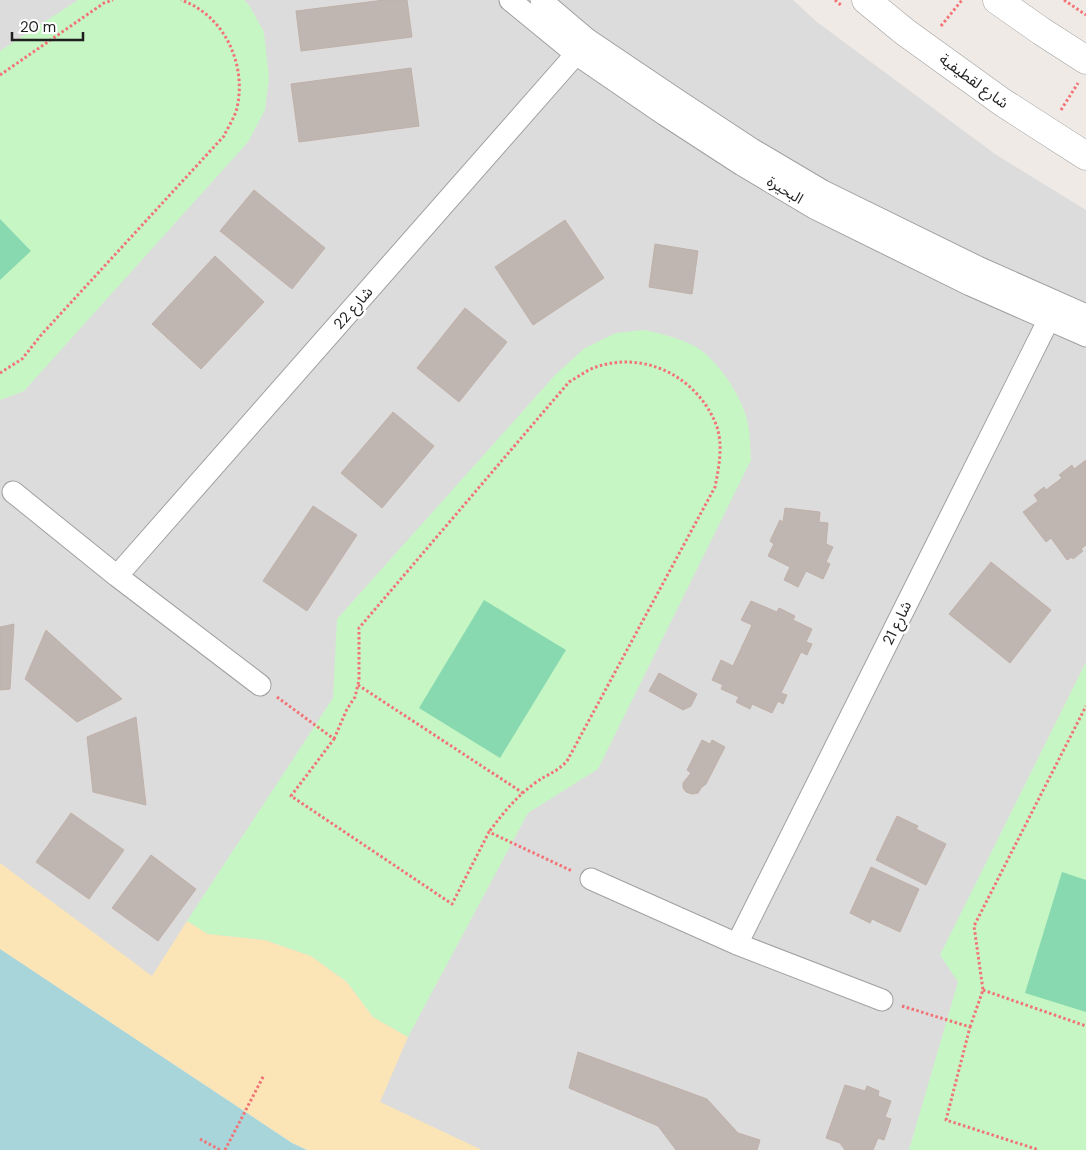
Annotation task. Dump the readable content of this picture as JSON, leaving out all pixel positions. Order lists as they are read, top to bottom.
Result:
{
  "streets": {
    "street": [
      "شارع لقطيفية",
      "البحيرة",
      "شارع 22",
      "شارع 21"
    ]
  },
  "crossings": [
    ["البحيرة", "شارع 22"],
    ["البحيرة", "شارع 21"]
  ],
  "scale_bar": "20 m"
}
